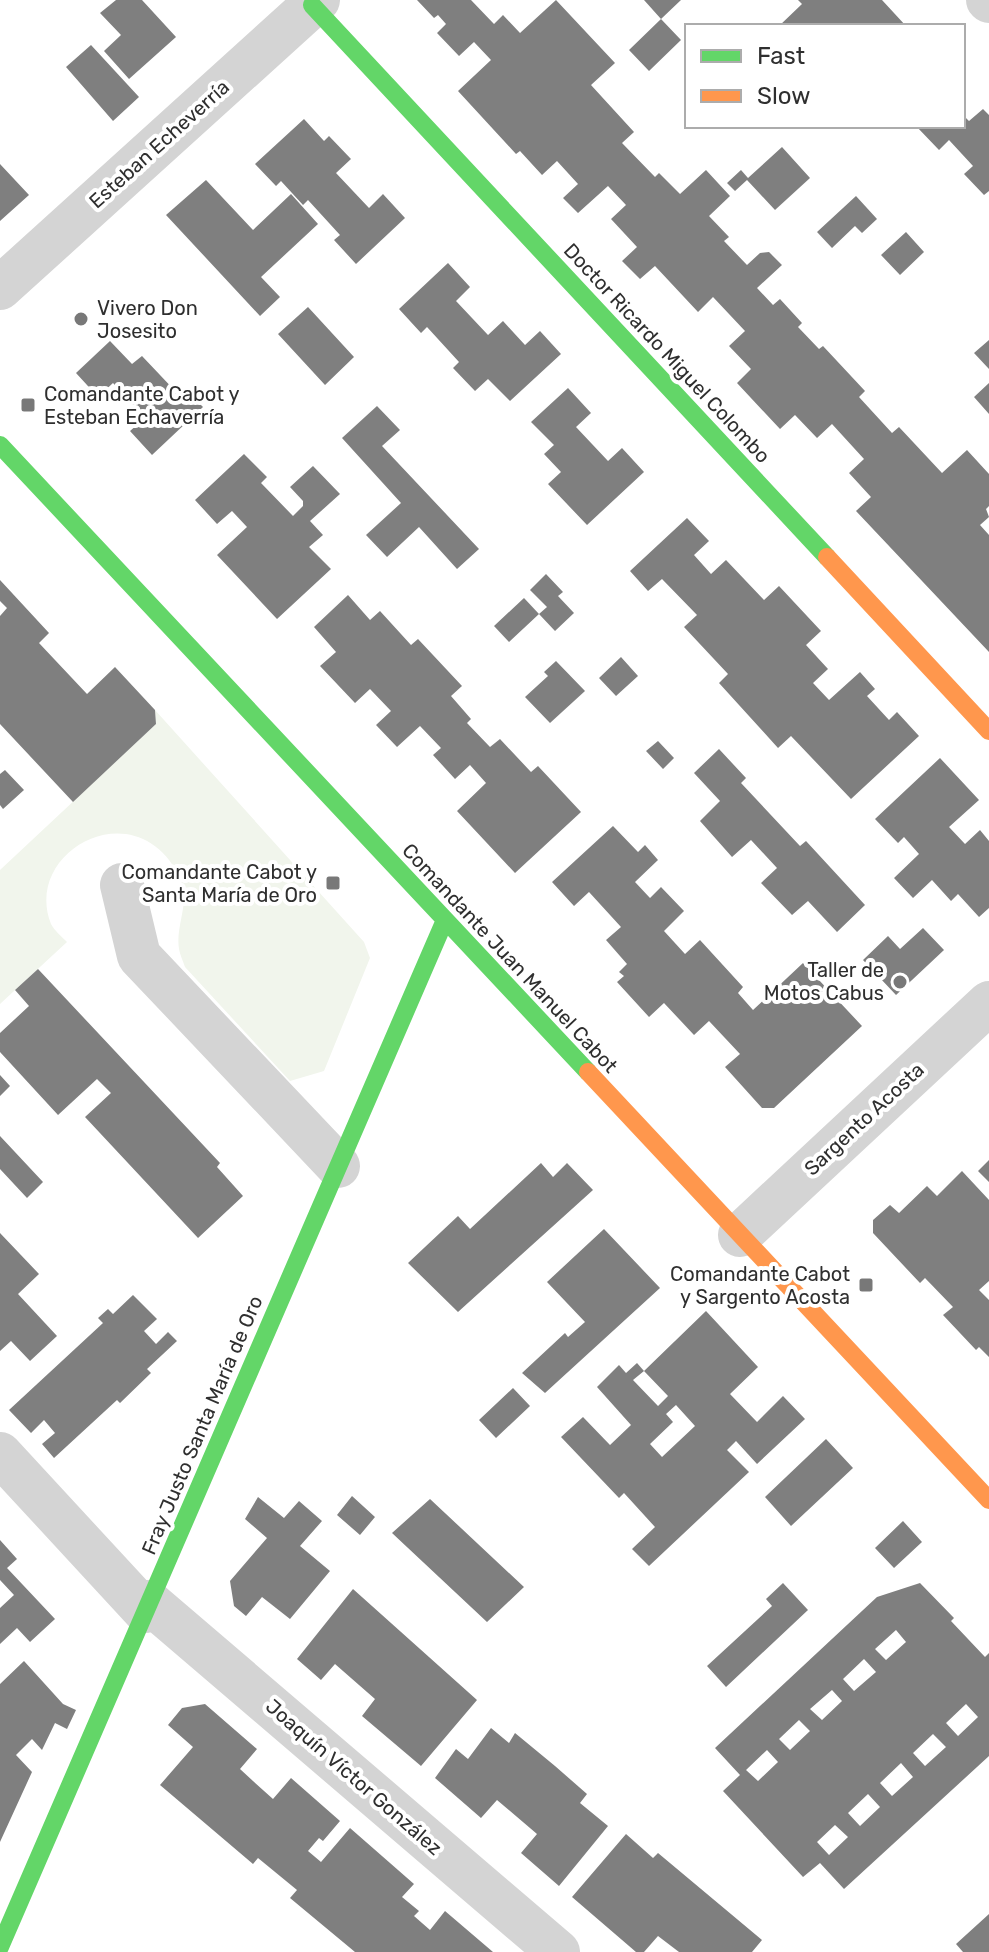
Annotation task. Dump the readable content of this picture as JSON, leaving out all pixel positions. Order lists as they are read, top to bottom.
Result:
{
  "streets": {
    "street": [
      "Esteban Echeverría",
      "Doctor Ricardo Miguel Colombo",
      "Comandante Juan Manuel Cabot",
      "Sargento Acosta",
      "Fray Justo Santa María de Oro",
      "Joaquín Víctor González"
    ]
  },
  "crossings": [
    ["Esteban Echeverría", "Doctor Ricardo Miguel Colombo"],
    ["Comandante Juan Manuel Cabot", "Sargento Acosta"],
    ["Comandante Juan Manuel Cabot", "Fray Justo Santa María de Oro"],
    ["Fray Justo Santa María de Oro", "Joaquín Víctor González"]
  ],
  "places": {
    "other": ["Vivero Don Josesito", "Taller de Motos Cabus"],
    "transit": ["Comandante Cabot y Esteban Echaverría", "Comandante Cabot y Santa María de Oro", "Comandante Cabot y Sargento Acosta"]
  },
  "legend": ["Fast", "Slow"]
}
